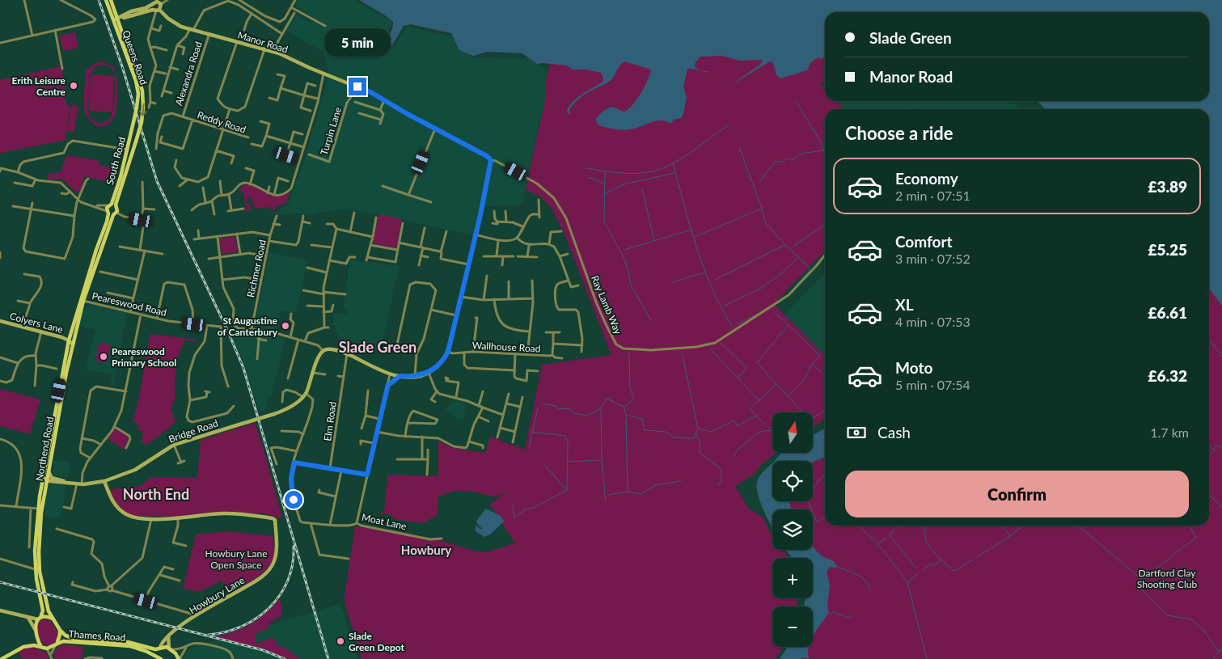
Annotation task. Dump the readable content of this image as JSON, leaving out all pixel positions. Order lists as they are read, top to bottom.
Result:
{
  "streets": {
    "main road": [
      "Queens Road",
      "South Road",
      "Northend Road",
      "Thames Road"
    ],
    "street": [
      "Manor Road",
      "Alexandra Road",
      "Reddy Road",
      "Turpin Lane",
      "Richmer Road",
      "Peareswood Road",
      "Ray Lamb Way",
      "Colyers Lane",
      "Wallhouse Road",
      "Elm Road",
      "Bridge Road",
      "Moat Lane",
      "Howbury Lane"
    ]
  },
  "crossings": [
    ["Manor Road", "Alexandra Road"],
    ["Manor Road", "Turpin Lane"],
    ["Manor Road", "Ray Lamb Way"],
    ["Queens Road", "South Road"],
    ["Alexandra Road", "Reddy Road"],
    ["South Road", "Northend Road"],
    ["Peareswood Road", "Northend Road"],
    ["Colyers Lane", "Northend Road"],
    ["Bridge Road", "Northend Road"],
    ["Northend Road", "Thames Road"],
    ["Howbury Lane", "Thames Road"]
  ],
  "districts": ["Slade Green", "North End", "Howbury"],
  "parks": ["Howbury Lane Open Space", "Dartford Clay Shooting Club"],
  "places": [
    "Erith Leisure Centre",
    "St Augustine of Canterbury",
    "Peareswood Primary School",
    "Slade Green Depot"
  ],
  "north": "top",
  "page": {
    "banner": ["Slade Green", "Manor Road"],
    "bubble": "5 min",
    "heading": "Choose a ride",
    "list": [
      {
        "name": "Economy",
        "note": "2 min · 07:51",
        "value": "£3.89"
      },
      {
        "name": "Comfort",
        "note": "3 min · 07:52",
        "value": "£5.25"
      },
      {
        "name": "XL",
        "note": "4 min · 07:53",
        "value": "£6.61"
      },
      {
        "name": "Moto",
        "note": "5 min · 07:54",
        "value": "£6.32"
      }
    ],
    "pay": ["Cash", "1.7 km"],
    "map_buttons": ["+", "−"],
    "buttons": "Confirm"
  }
}
